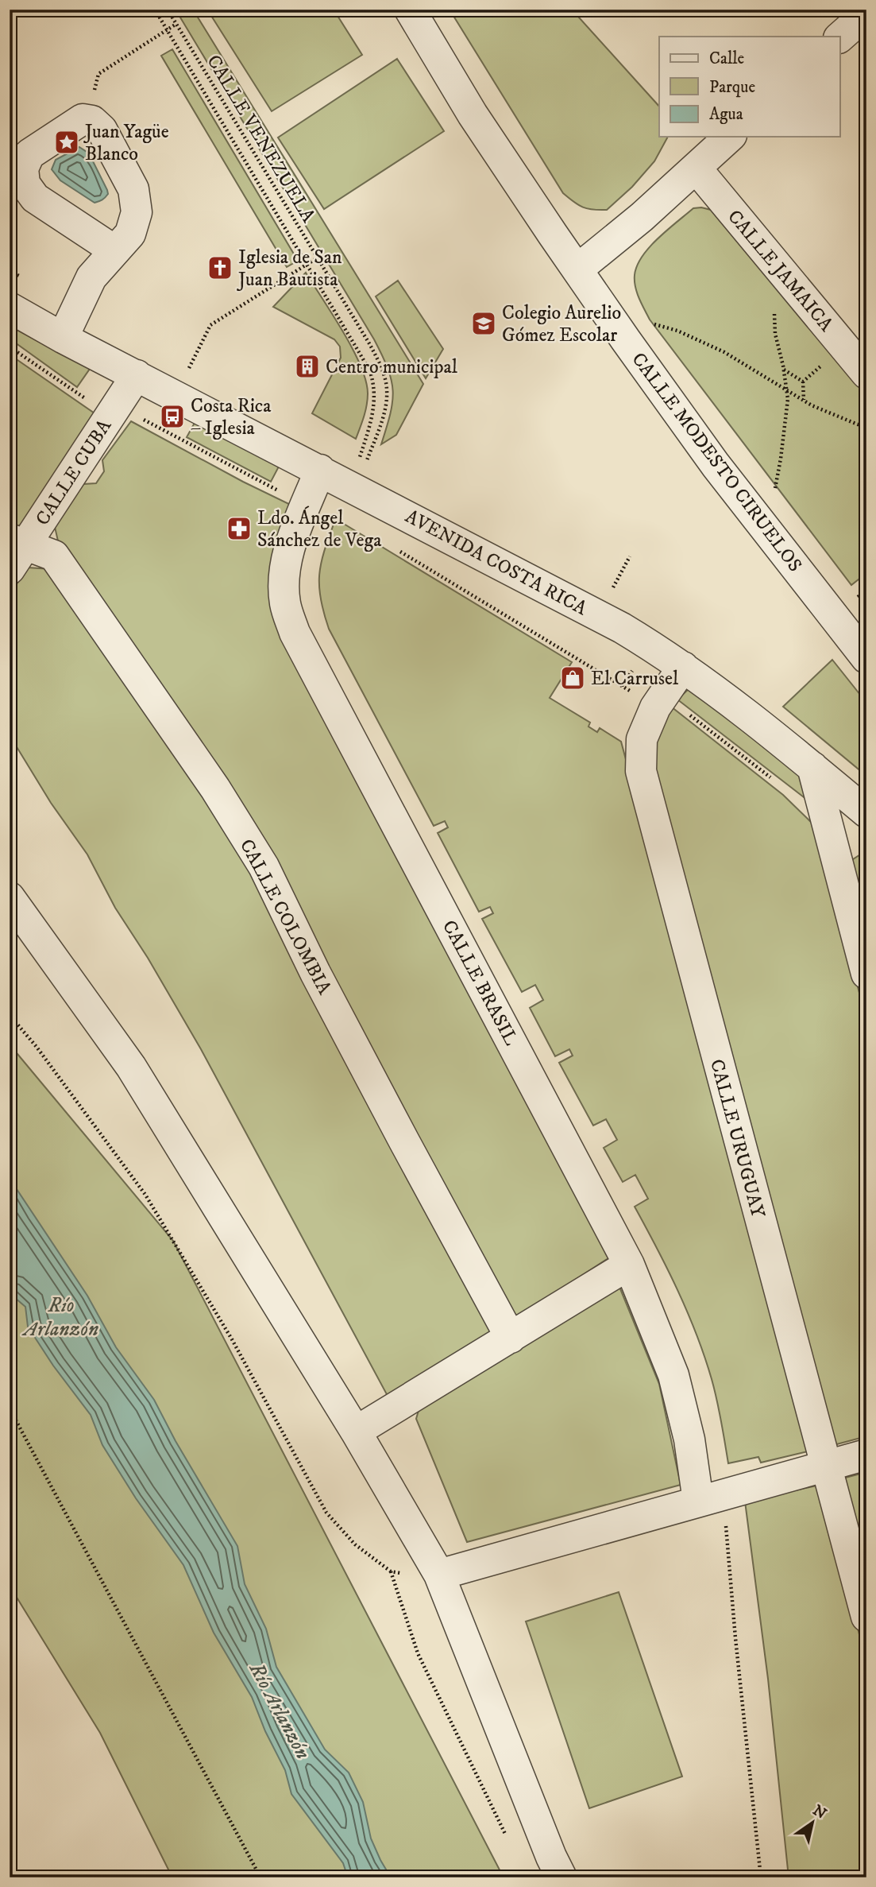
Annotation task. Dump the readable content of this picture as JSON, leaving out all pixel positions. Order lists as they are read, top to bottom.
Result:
{
  "streets": {
    "street": [
      "CALLE JAMAICA",
      "CALLE MODESTO CIRUELOS",
      "CALLE CUBA",
      "AVENIDA COSTA RICA",
      "CALLE COLOMBIA",
      "CALLE BRASIL",
      "CALLE URUGUAY"
    ],
    "path": ["CALLE VENEZUELA"]
  },
  "crossings": [
    ["CALLE VENEZUELA", "AVENIDA COSTA RICA"],
    ["CALLE VENEZUELA", "CALLE BRASIL"],
    ["CALLE CUBA", "AVENIDA COSTA RICA"],
    ["CALLE CUBA", "CALLE COLOMBIA"],
    ["AVENIDA COSTA RICA", "CALLE BRASIL"],
    ["AVENIDA COSTA RICA", "CALLE URUGUAY"]
  ],
  "water": ["Río Arlanzón"],
  "places": {
    "place": ["Juan Yagüe Blanco"],
    "church": ["Iglesia de San Juan Bautista"],
    "school or university": ["Colegio Aurelio Gómez Escolar"],
    "building": ["Centro municipal"],
    "bus stop": ["Costa Rica – Iglesia"],
    "pharmacy": ["Ldo. Ángel Sánchez de Vega"],
    "shop": ["El Carrusel"]
  },
  "legend": ["Calle", "Parque", "Agua"],
  "north": "top right"
}
